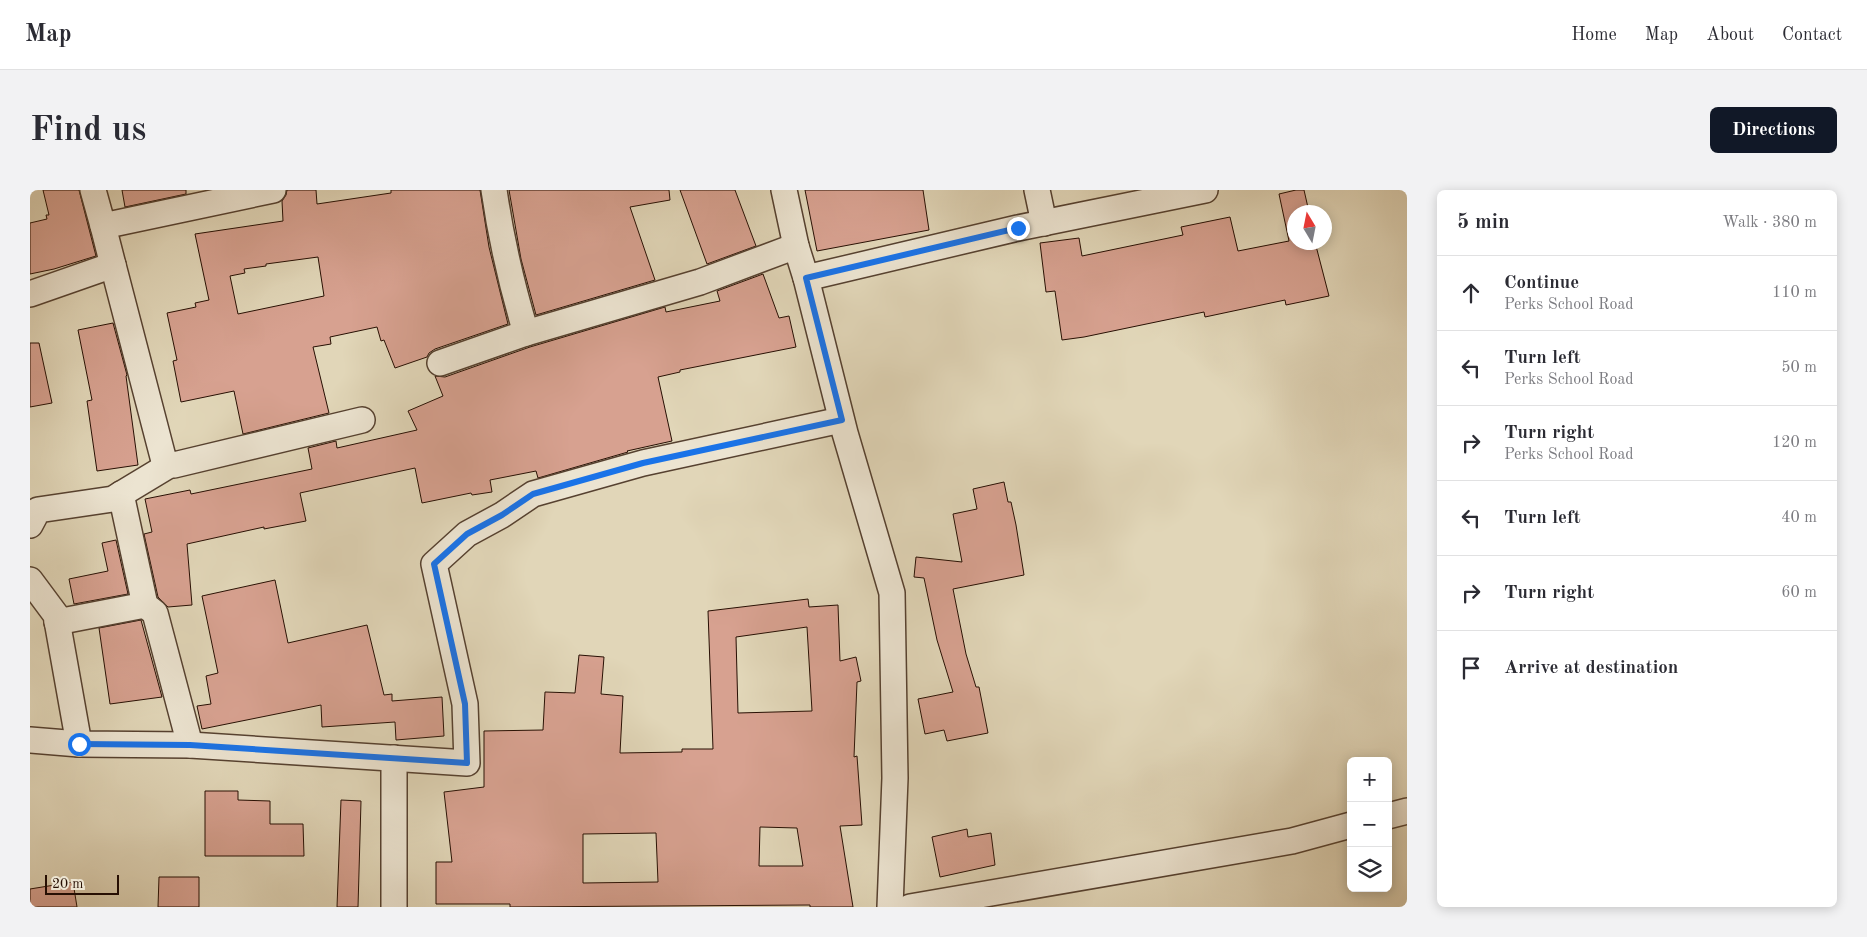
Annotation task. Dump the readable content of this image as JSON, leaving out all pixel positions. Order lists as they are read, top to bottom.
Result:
{
  "scale_bar": "20 m",
  "north": "top",
  "page": {
    "header": "Map",
    "nav": [
      "Home",
      "Map",
      "About",
      "Contact"
    ],
    "buttons": "Directions",
    "title": "Find us",
    "heading": ["5 min", "Walk · 380 m"],
    "list": [
      ["Continue", "Perks School Road", "110 m"],
      ["Turn left", "Perks School Road", "50 m"],
      ["Turn right", "Perks School Road", "120 m"],
      ["Turn left", "40 m"],
      ["Turn right", "60 m"],
      "Arrive at destination"
    ],
    "map_buttons": ["+", "−"],
    "scale": "20 m"
  }
}
